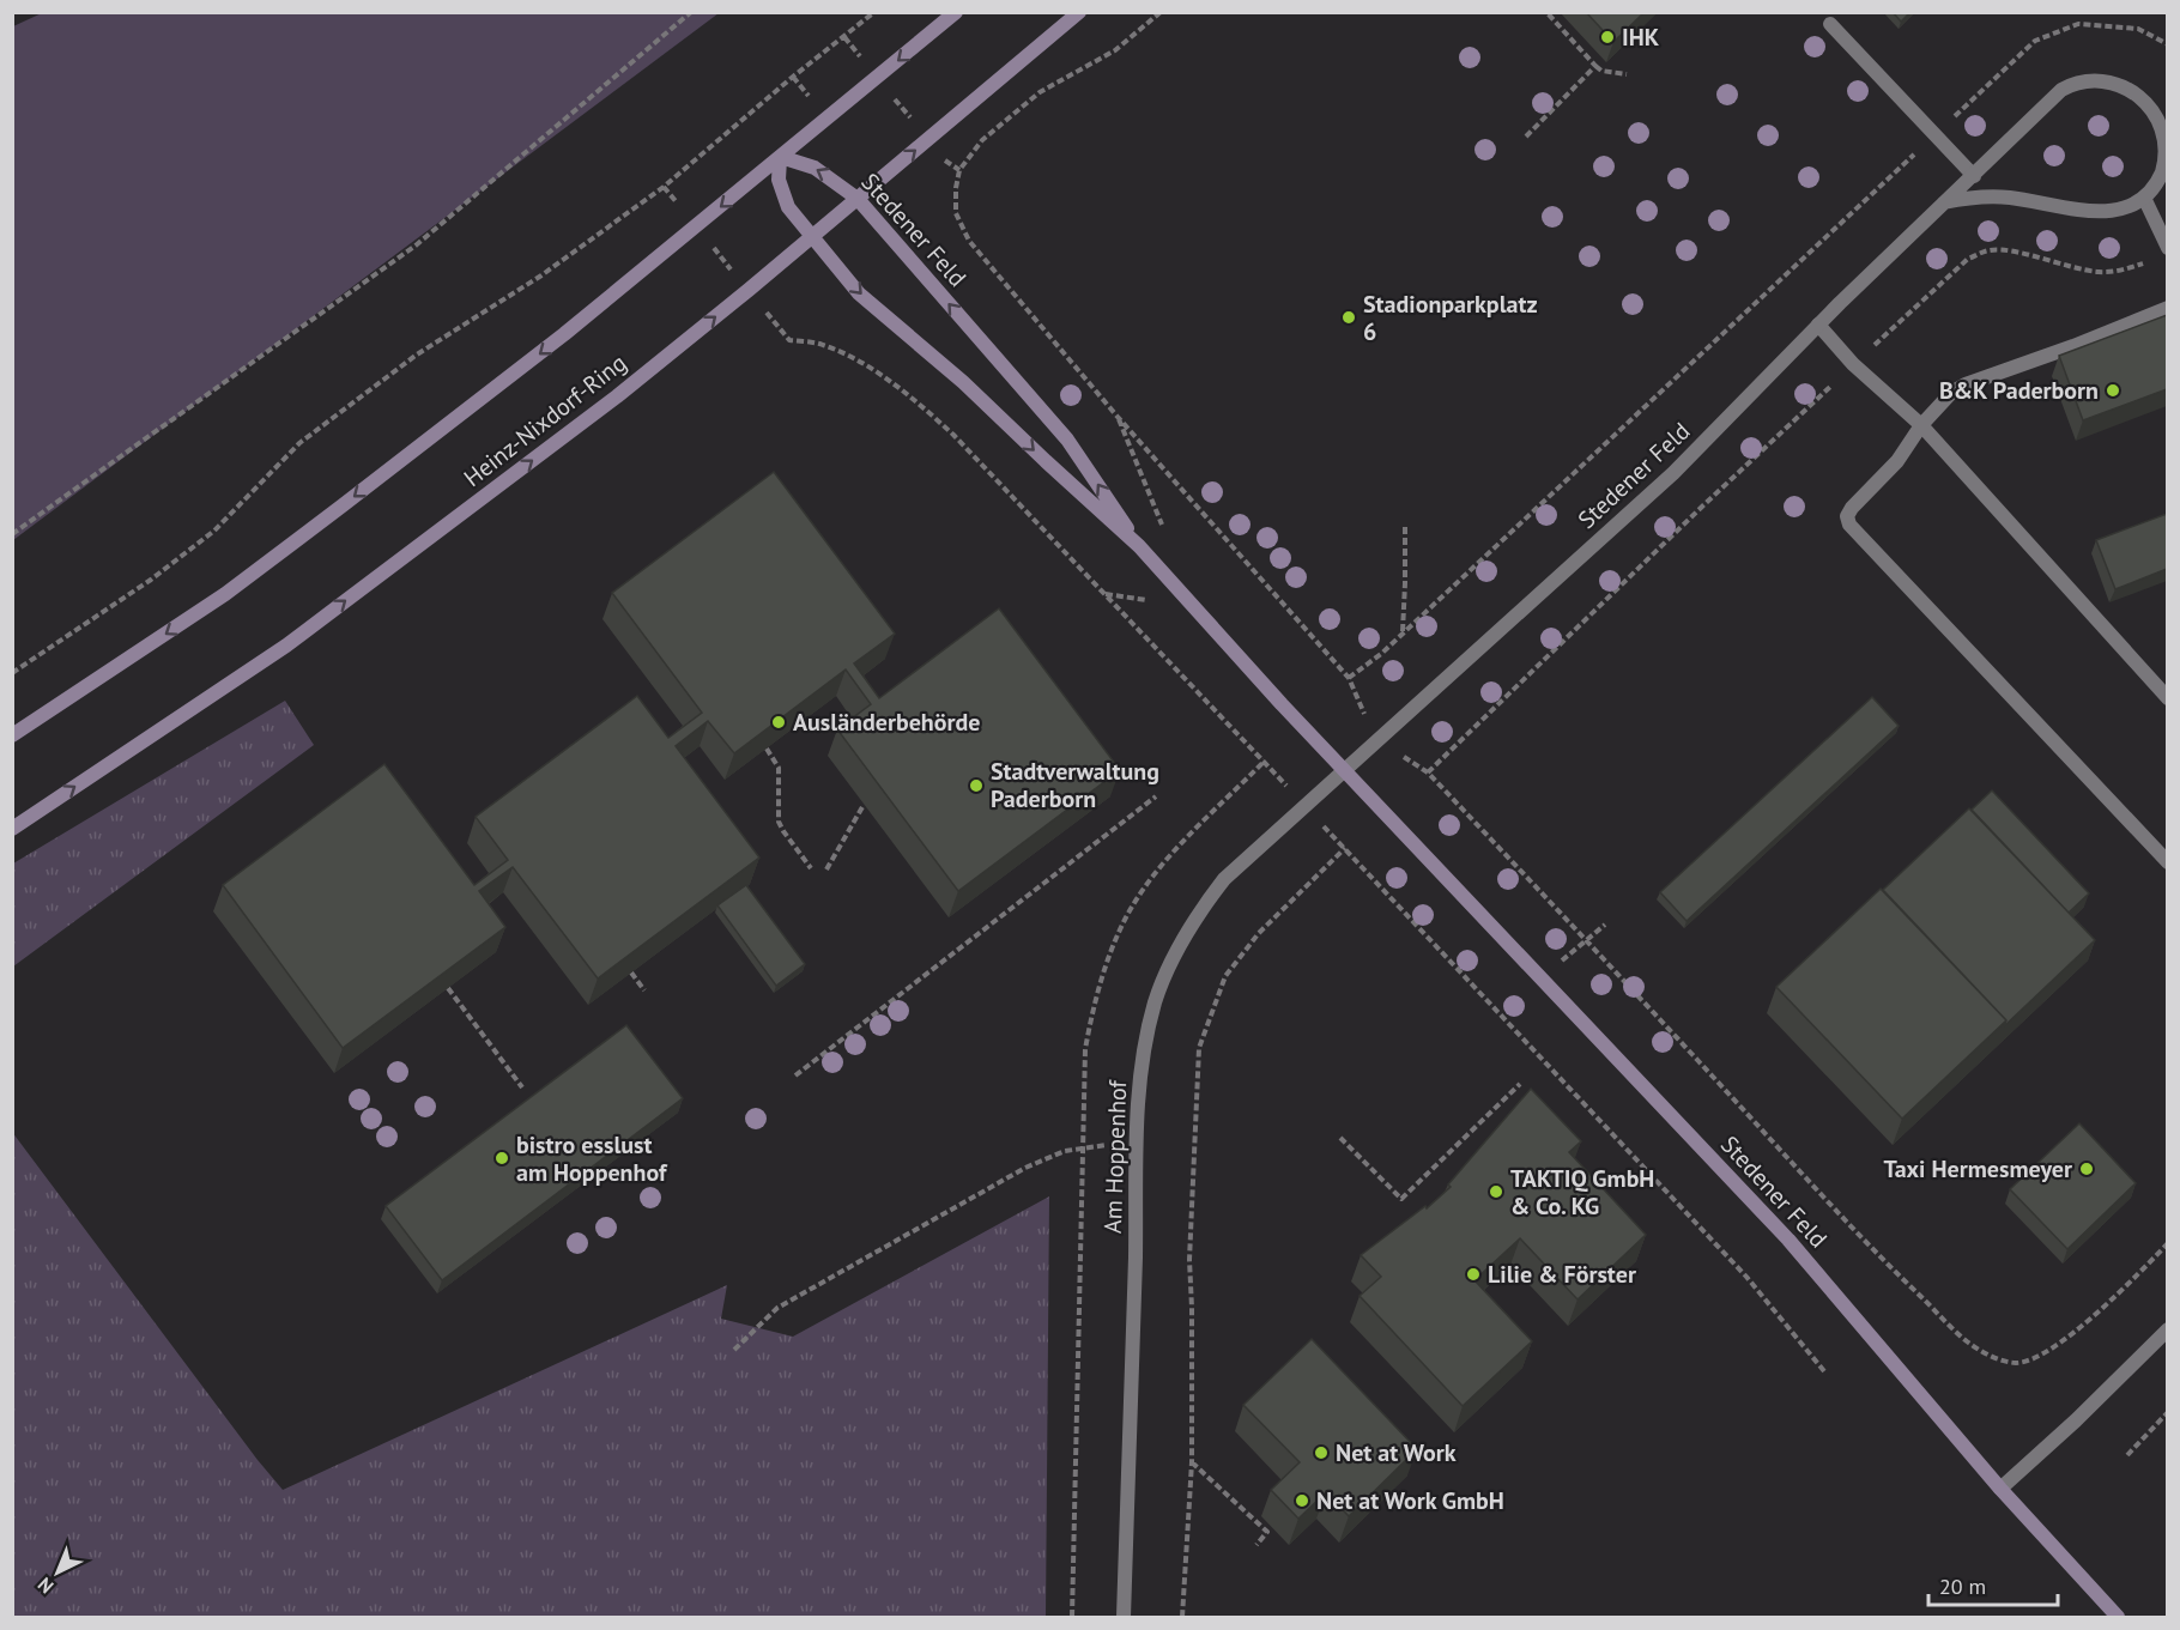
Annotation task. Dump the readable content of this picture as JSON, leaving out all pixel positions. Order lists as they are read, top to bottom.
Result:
{
  "streets": {
    "main road": ["Stedener Feld", "Heinz-Nixdorf-Ring"],
    "street": ["Am Hoppenhof"]
  },
  "crossings": [
    ["Stedener Feld", "Heinz-Nixdorf-Ring"],
    ["Stedener Feld", "Am Hoppenhof"]
  ],
  "places": [
    "IHK",
    "Stadionparkplatz 6",
    "B&K Paderborn",
    "Ausländerbehörde",
    "Stadtverwaltung Paderborn",
    "bistro esslust am Hoppenhof",
    "Taxi Hermesmeyer",
    "TAKTIQ GmbH & Co. KG",
    "Lilie & Förster",
    "Net at Work",
    "Net at Work GmbH"
  ],
  "scale_bar": "20 m",
  "north": "bottom left"
}
